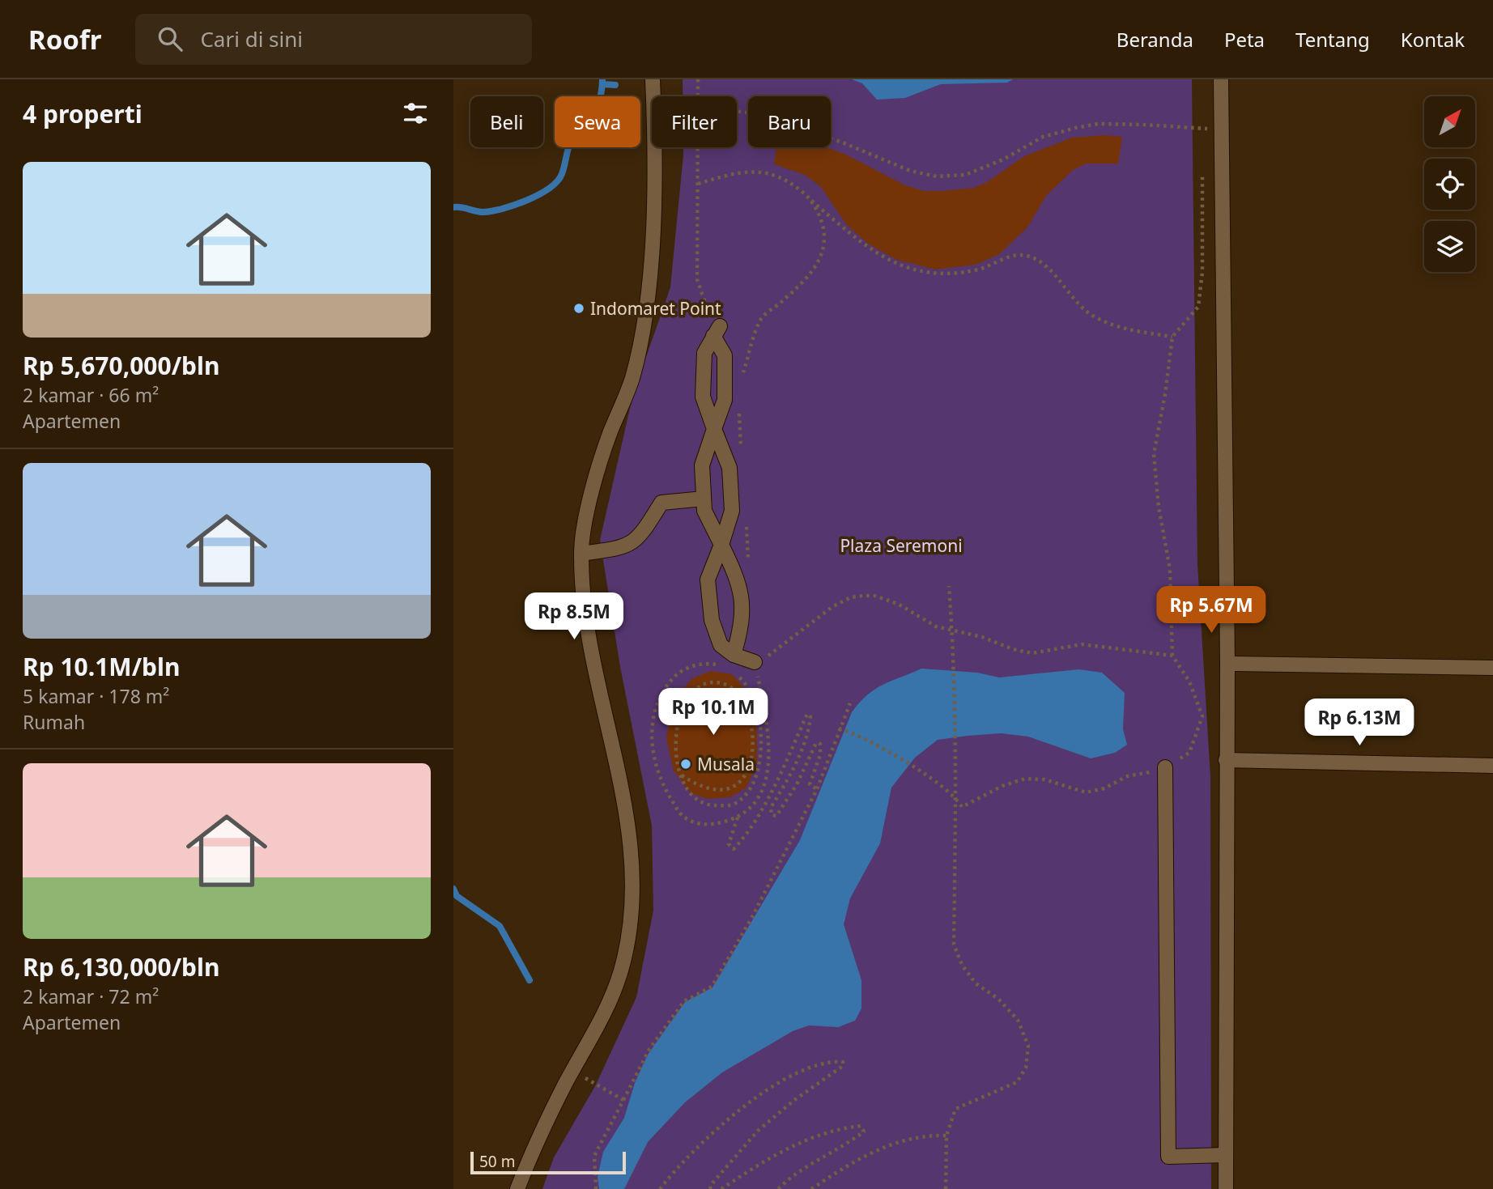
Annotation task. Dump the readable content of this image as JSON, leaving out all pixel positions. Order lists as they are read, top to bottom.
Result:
{
  "parks": ["Plaza Seremoni"],
  "places": ["Indomaret Point", "Musala"],
  "scale_bar": "50 m",
  "north": "top right",
  "page": {
    "header": "Roofr",
    "search": "Cari di sini",
    "nav": [
      "Beranda",
      "Peta",
      "Tentang",
      "Kontak"
    ],
    "heading": "4 properti",
    "chip": [
      "Beli",
      "Sewa",
      "Filter",
      "Baru"
    ],
    "list": [
      {
        "name": "Rp 5,670,000/bln",
        "note": "2 kamar · 66 m² · Apartemen"
      },
      {
        "name": "Rp 10.1M/bln",
        "note": "5 kamar · 178 m² · Rumah"
      },
      {
        "name": "Rp 6,130,000/bln",
        "note": "2 kamar · 72 m² · Apartemen"
      }
    ],
    "price": [
      "Rp 5.67M",
      "Rp 8.5M",
      "Rp 10.1M",
      "Rp 6.13M"
    ],
    "scale": "50 m"
  }
}
